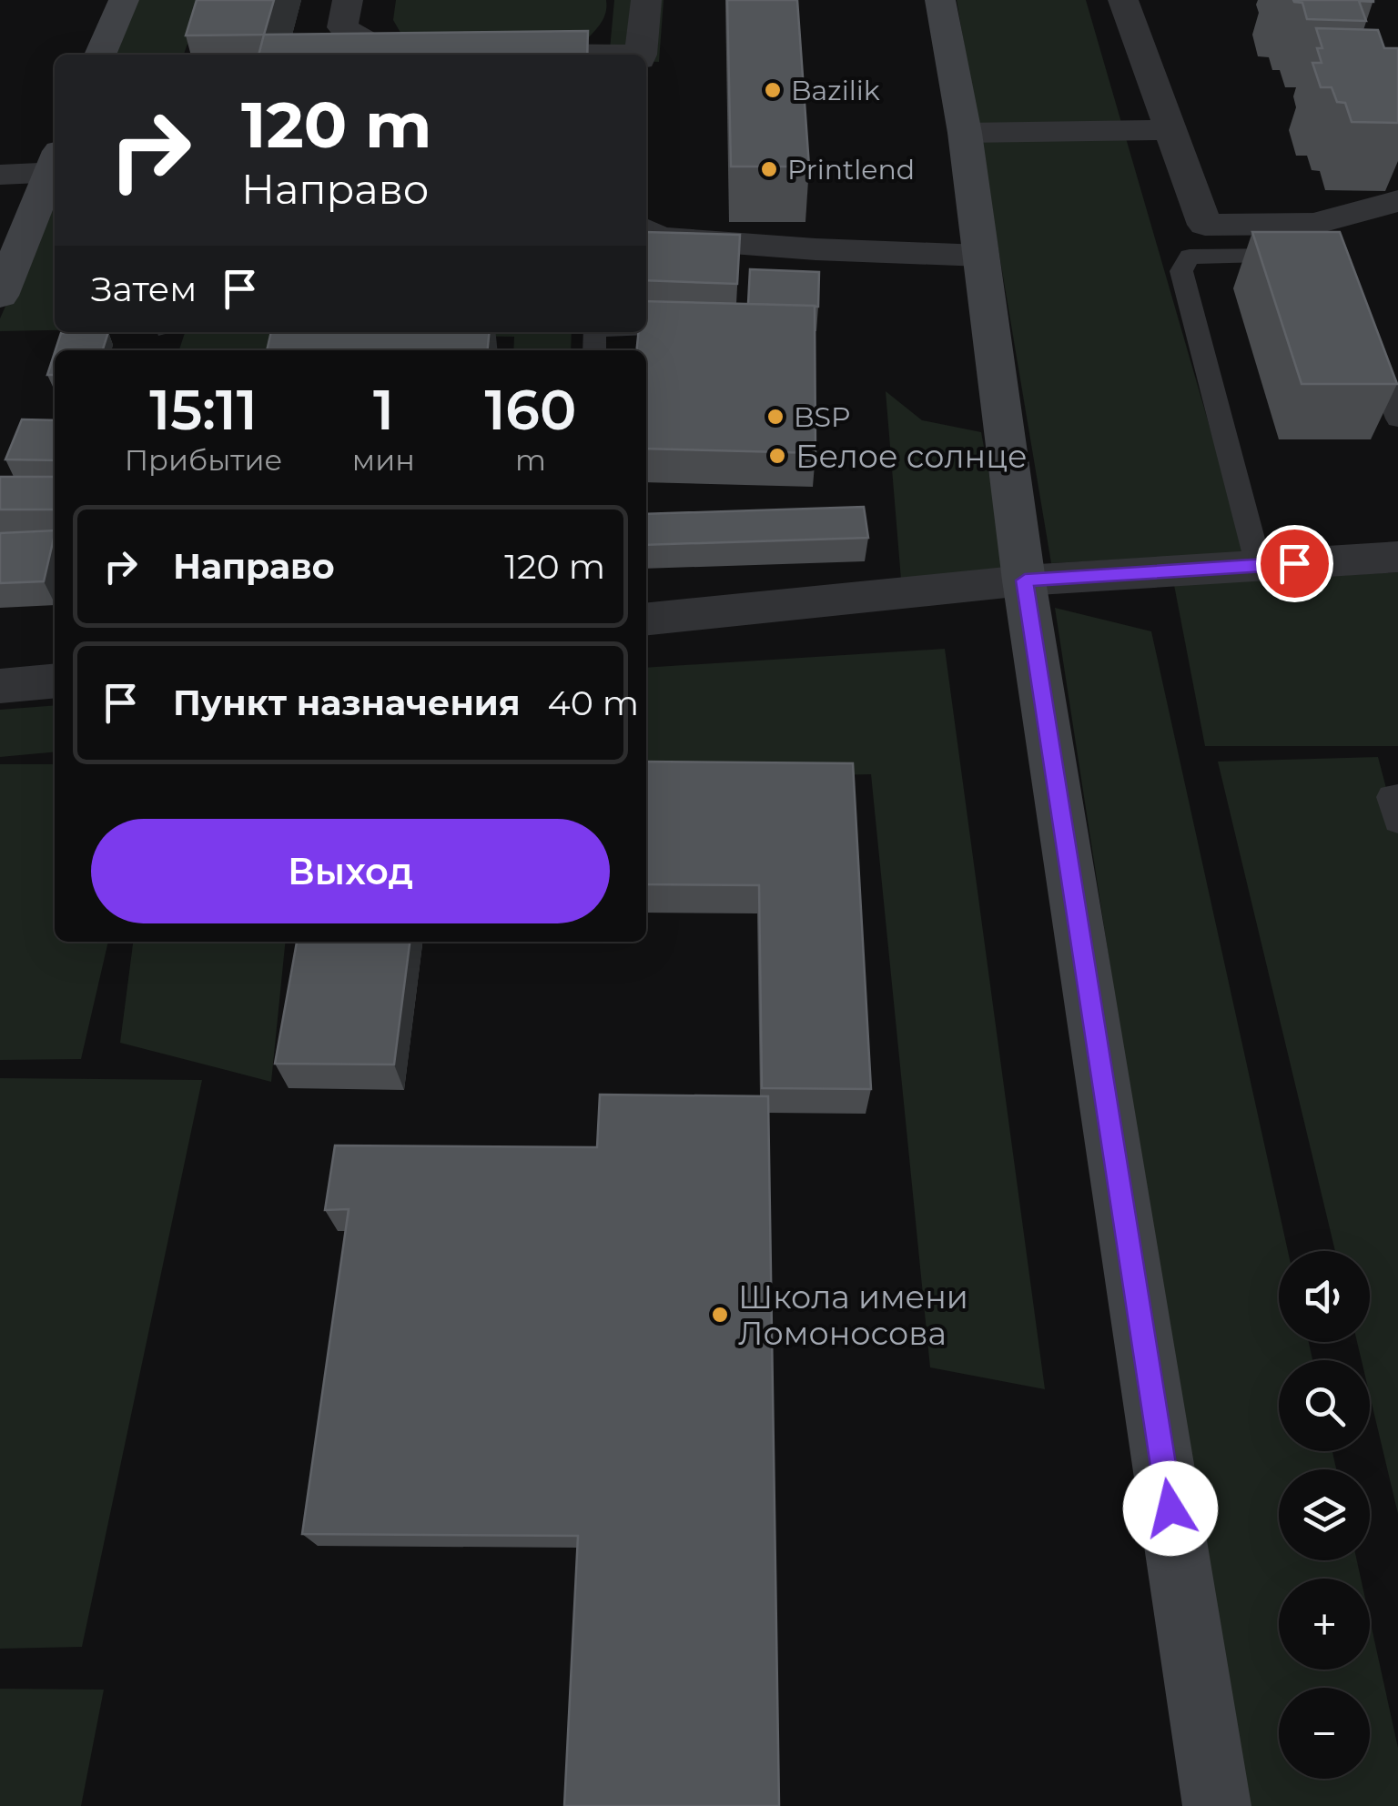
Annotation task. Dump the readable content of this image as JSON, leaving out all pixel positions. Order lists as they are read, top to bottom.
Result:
{
  "places": [
    "Bazilik",
    "Printlend",
    "BSP",
    "Белое солнце",
    "Школа имени Ломоносова"
  ],
  "page": {
    "turn": ["120 m", "Направо"],
    "then": "Затем",
    "eta": [
      "15:11",
      "Прибытие",
      "1",
      "мин",
      "160",
      "m"
    ],
    "list": [
      {
        "name": "Направо",
        "value": "120 m"
      },
      {
        "name": "Пункт назначения",
        "value": "40 m"
      }
    ],
    "buttons": "Выход",
    "map_buttons": ["+", "−"]
  }
}
